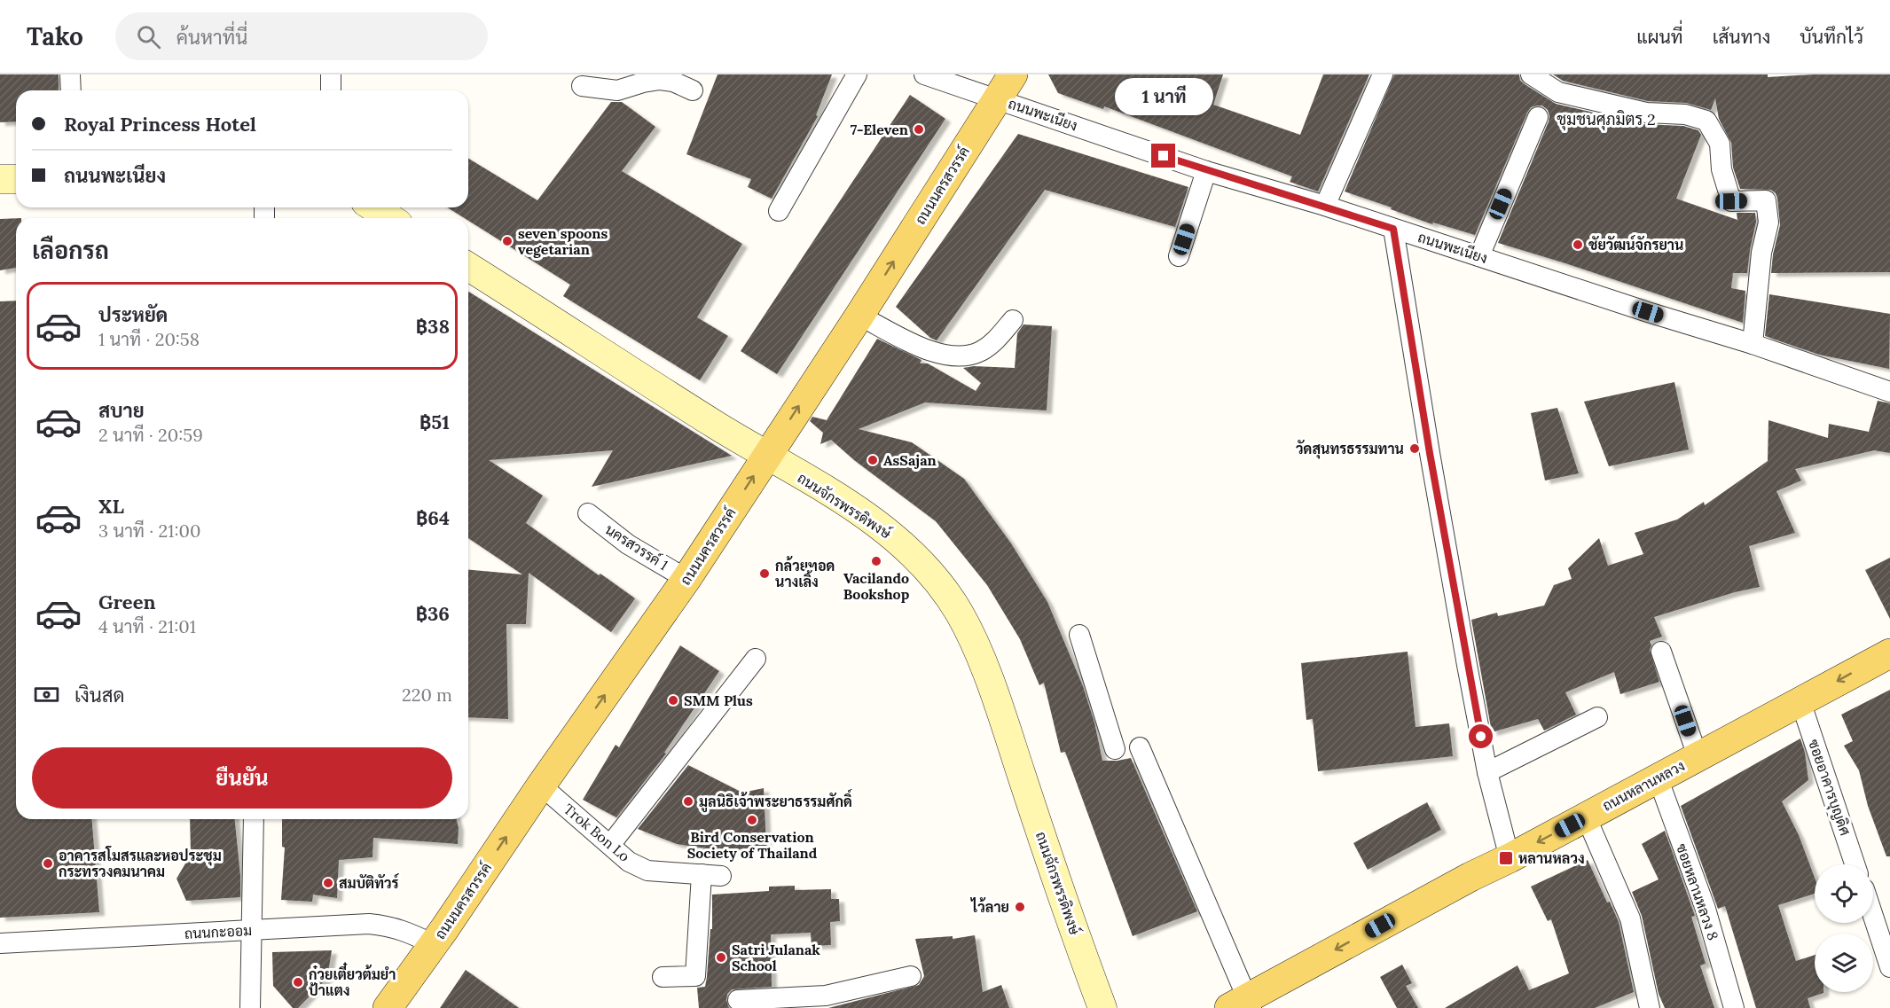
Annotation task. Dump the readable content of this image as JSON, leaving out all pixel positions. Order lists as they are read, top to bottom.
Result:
{
  "streets": {
    "main road": ["ถนนนครสวรรค์", "ถนนจักรพรรดิพงษ์", "ถนนหลานหลวง"],
    "street": [
      "ถนนพะเนียง",
      "นครสวรรค์ 1",
      "ซอยอาคารบุญดิศ",
      "Trok Bon Lo",
      "ซอยหลานหลวง 8",
      "ถนนกะออม"
    ]
  },
  "crossings": [
    ["ถนนพะเนียง", "ถนนนครสวรรค์"],
    ["ถนนนครสวรรค์", "ถนนจักรพรรดิพงษ์"],
    ["ถนนนครสวรรค์", "นครสวรรค์ 1"],
    ["ถนนนครสวรรค์", "Trok Bon Lo"],
    ["ถนนนครสวรรค์", "ถนนกะออม"],
    ["ถนนหลานหลวง", "ซอยอาคารบุญดิศ"],
    ["ถนนหลานหลวง", "ซอยหลานหลวง 8"]
  ],
  "one_way": ["ถนนนครสวรรค์", "ถนนหลานหลวง"],
  "districts": ["ชุมชนศุภมิตร 2"],
  "places": {
    "other": [
      "7-Eleven",
      "seven spoons vegetarian",
      "ชัยวัฒน์จักรยาน",
      "วัดสุนทรธรรมทาน",
      "AsSajan",
      "Vacilando Bookshop",
      "กล้วยทอด นางเลิ้ง",
      "SMM Plus",
      "มูลนิธิเจ้าพระยาธรรมศักดิ์",
      "Bird Conservation Society of Thailand",
      "อาคารสโมสรและหอประชุม กระทรวงคมนาคม",
      "สมบัติทัวร์",
      "ไว้ลาย",
      "Satri Julanak School",
      "ก๋วยเตี๋ยวต้มยำ ป้าแตง"
    ],
    "transit": ["หลานหลวง"]
  },
  "page": {
    "header": "Tako",
    "search": "ค้นหาที่นี่",
    "nav": ["แผนที่", "เส้นทาง", "บันทึกไว้"],
    "bubble": "1 นาที",
    "banner": ["Royal Princess Hotel", "ถนนพะเนียง"],
    "heading": "เลือกรถ",
    "list": [
      {
        "name": "ประหยัด",
        "note": "1 นาที · 20:58",
        "value": "฿38"
      },
      {
        "name": "สบาย",
        "note": "2 นาที · 20:59",
        "value": "฿51"
      },
      {
        "name": "XL",
        "note": "3 นาที · 21:00",
        "value": "฿64"
      },
      {
        "name": "Green",
        "note": "4 นาที · 21:01",
        "value": "฿36"
      }
    ],
    "pay": ["เงินสด", "220 m"],
    "buttons": "ยืนยัน"
  }
}
